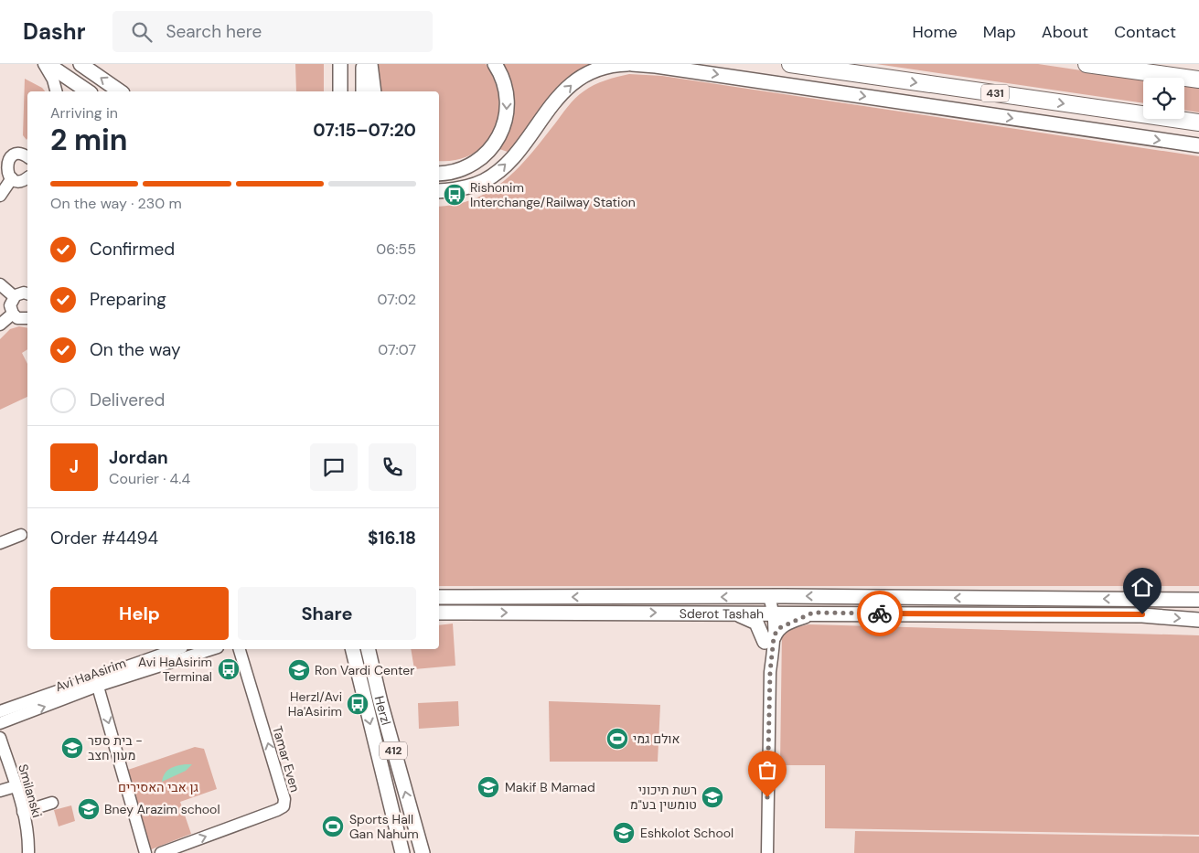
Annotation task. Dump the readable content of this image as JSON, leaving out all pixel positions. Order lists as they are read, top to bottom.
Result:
{
  "streets": {
    "highway": ["431"],
    "main road": ["Sderot Tashah", "Herzl", "412"],
    "street": ["Avi HaAsirim", "Tamar Even", "Smilanski"]
  },
  "parks": ["גן אבי האסירים"],
  "places": {
    "bus stop": ["Rishonim Interchange/Railway Station", "Avi HaAsirim Terminal", "Herzl/Avi Ha'Asirim"],
    "school or university": [
      "Ron Vardi Center",
      "בית ספר - מעון חצב",
      "Makif B Mamad",
      "רשת תיכוני טומשין בע\"מ",
      "Bney Arazim school",
      "Eshkolot School"
    ],
    "sports": ["אולם גמי", "Sports Hall Gan Nahum"]
  },
  "page": {
    "header": "Dashr",
    "search": "Search here",
    "nav": [
      "Home",
      "Map",
      "About",
      "Contact"
    ],
    "heading": ["2 min", "Arriving in", "07:15–07:20"],
    "panel": [
      "Jordan",
      "Courier · 4.4",
      "Order #4494",
      "$16.18"
    ],
    "bar": "On the way · 230 m",
    "list": [
      ["Confirmed", "06:55"],
      ["Preparing", "07:02"],
      ["On the way", "07:07"],
      "Delivered"
    ],
    "round": "J",
    "buttons": ["Help", "Share"]
  }
}
